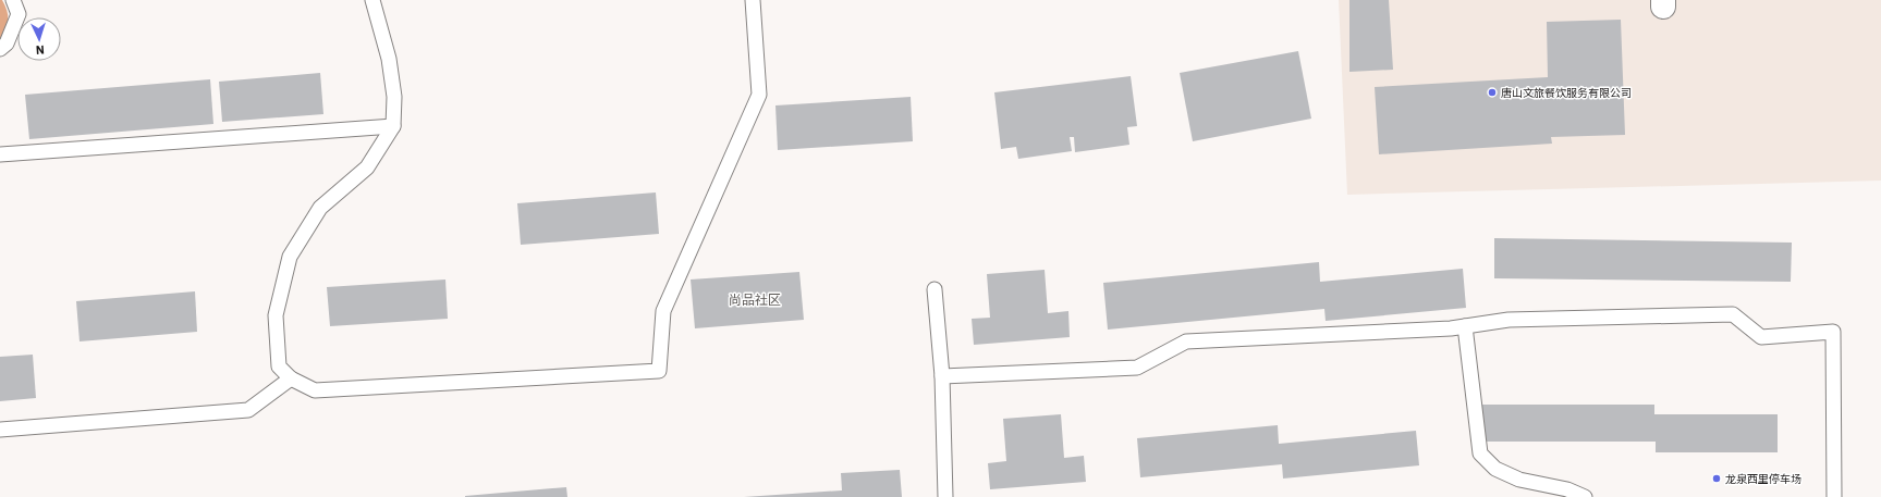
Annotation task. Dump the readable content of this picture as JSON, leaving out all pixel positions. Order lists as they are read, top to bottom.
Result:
{
  "districts": ["尚品社区"],
  "places": ["唐山文旅餐饮服务有限公司", "龙泉西里停车场"],
  "north": "bottom"
}
